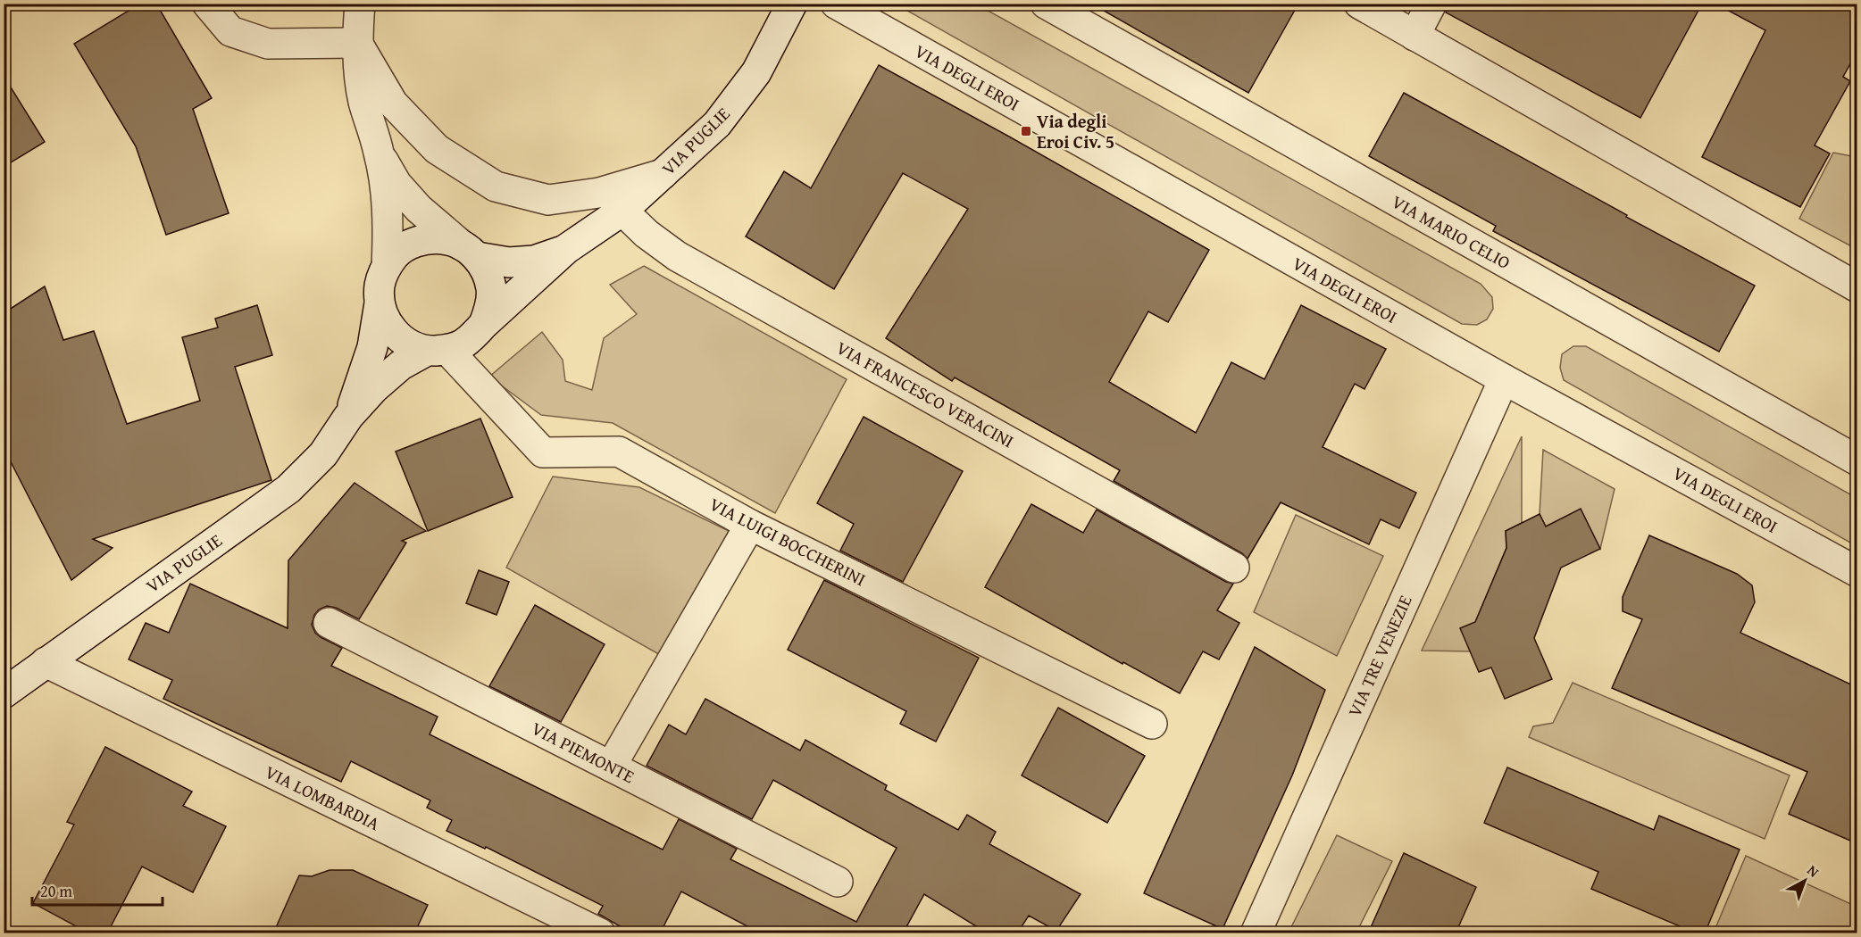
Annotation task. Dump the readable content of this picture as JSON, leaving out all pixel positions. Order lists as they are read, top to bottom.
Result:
{
  "streets": {
    "street": [
      "VIA DEGLI EROI",
      "VIA PUGLIE",
      "VIA MARIO CELIO",
      "VIA FRANCESCO VERACINI",
      "VIA LUIGI BOCCHERINI",
      "VIA TRE VENEZIE",
      "VIA PIEMONTE",
      "VIA LOMBARDIA"
    ]
  },
  "crossings": [
    ["VIA DEGLI EROI", "VIA TRE VENEZIE"],
    ["VIA PUGLIE", "VIA FRANCESCO VERACINI"],
    ["VIA PUGLIE", "VIA LUIGI BOCCHERINI"],
    ["VIA PUGLIE", "VIA LOMBARDIA"]
  ],
  "places": {
    "transit": ["Via degli Eroi Civ. 5"]
  },
  "scale_bar": "20 m",
  "north": "top right"
}
